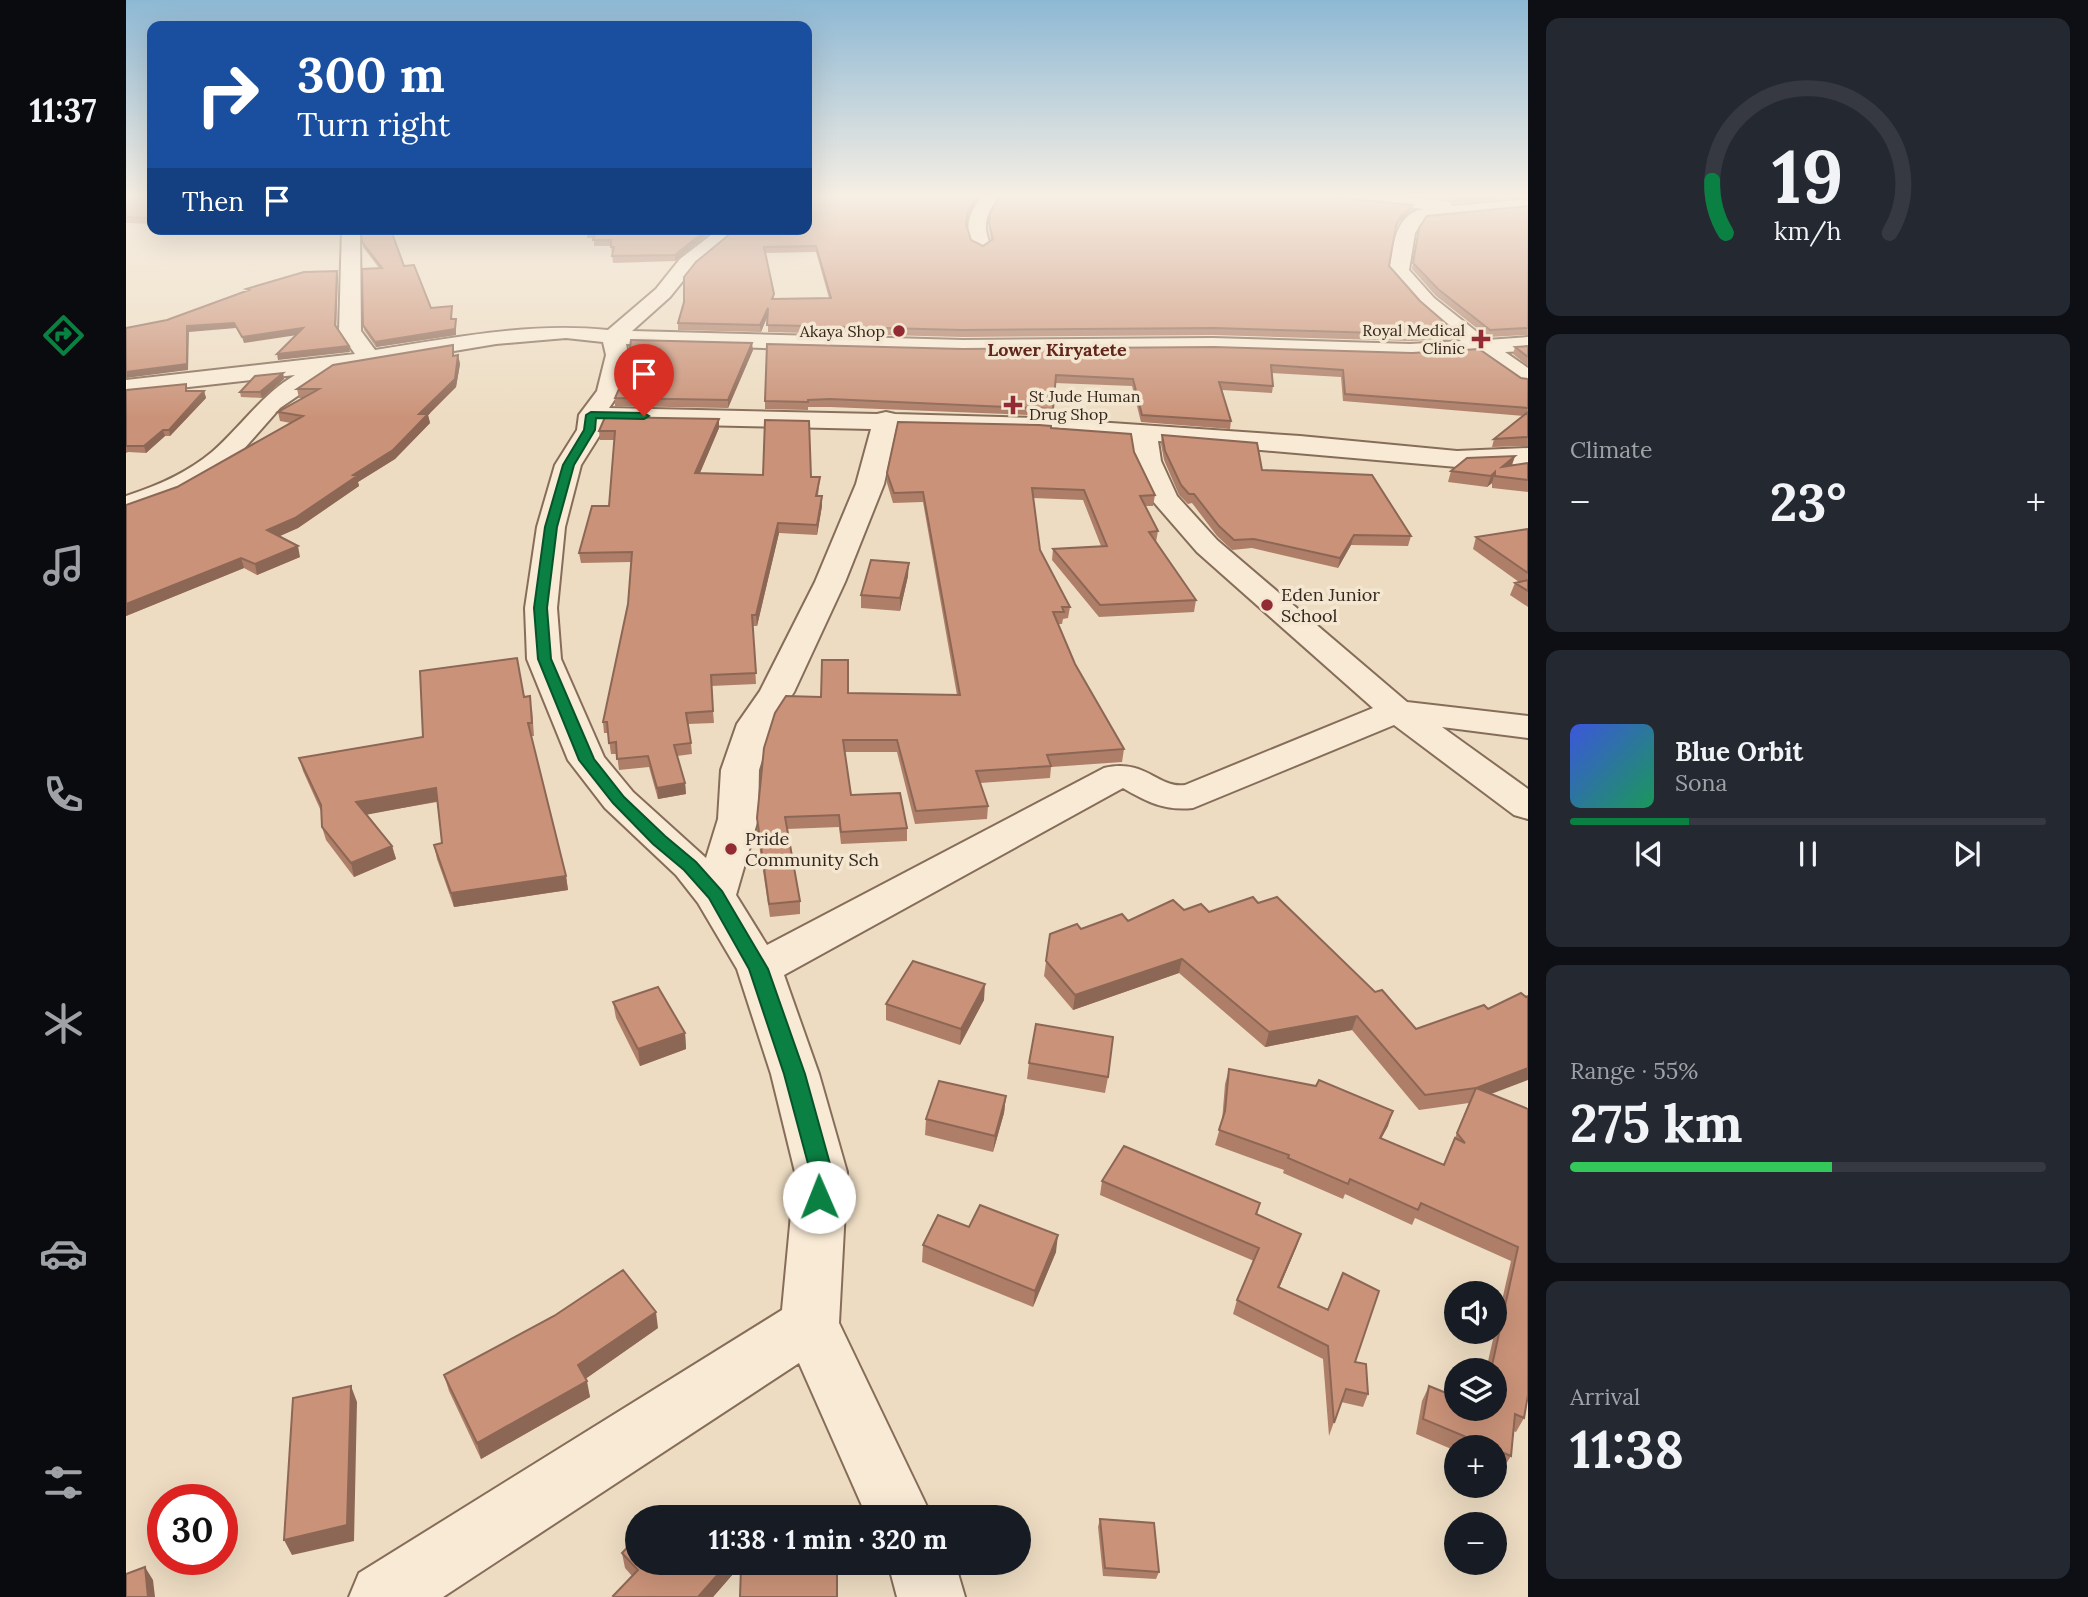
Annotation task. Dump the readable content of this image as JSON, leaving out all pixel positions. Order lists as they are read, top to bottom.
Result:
{
  "districts": ["Lower Kiryatete"],
  "places": {
    "other": ["Akaya Shop", "Eden Junior School", "Pride Community Sch"],
    "health": ["Royal Medical Clinic", "St Jude Human Drug Shop"]
  },
  "page": {
    "tabs": "11:37",
    "turn": ["300 m", "Turn right"],
    "then": "Then",
    "tile": [
      "Climate",
      ["Range · 55%", "275 km"],
      ["Arrival", "11:38"]
    ],
    "heat": ["−", "23°", "+"],
    "song": ["Blue Orbit", "Sona"],
    "map_buttons": ["+", "−"],
    "limit": "30",
    "trip": "11:38 · 1 min · 320 m",
    "gauge": ["19", "km/h"]
  }
}
